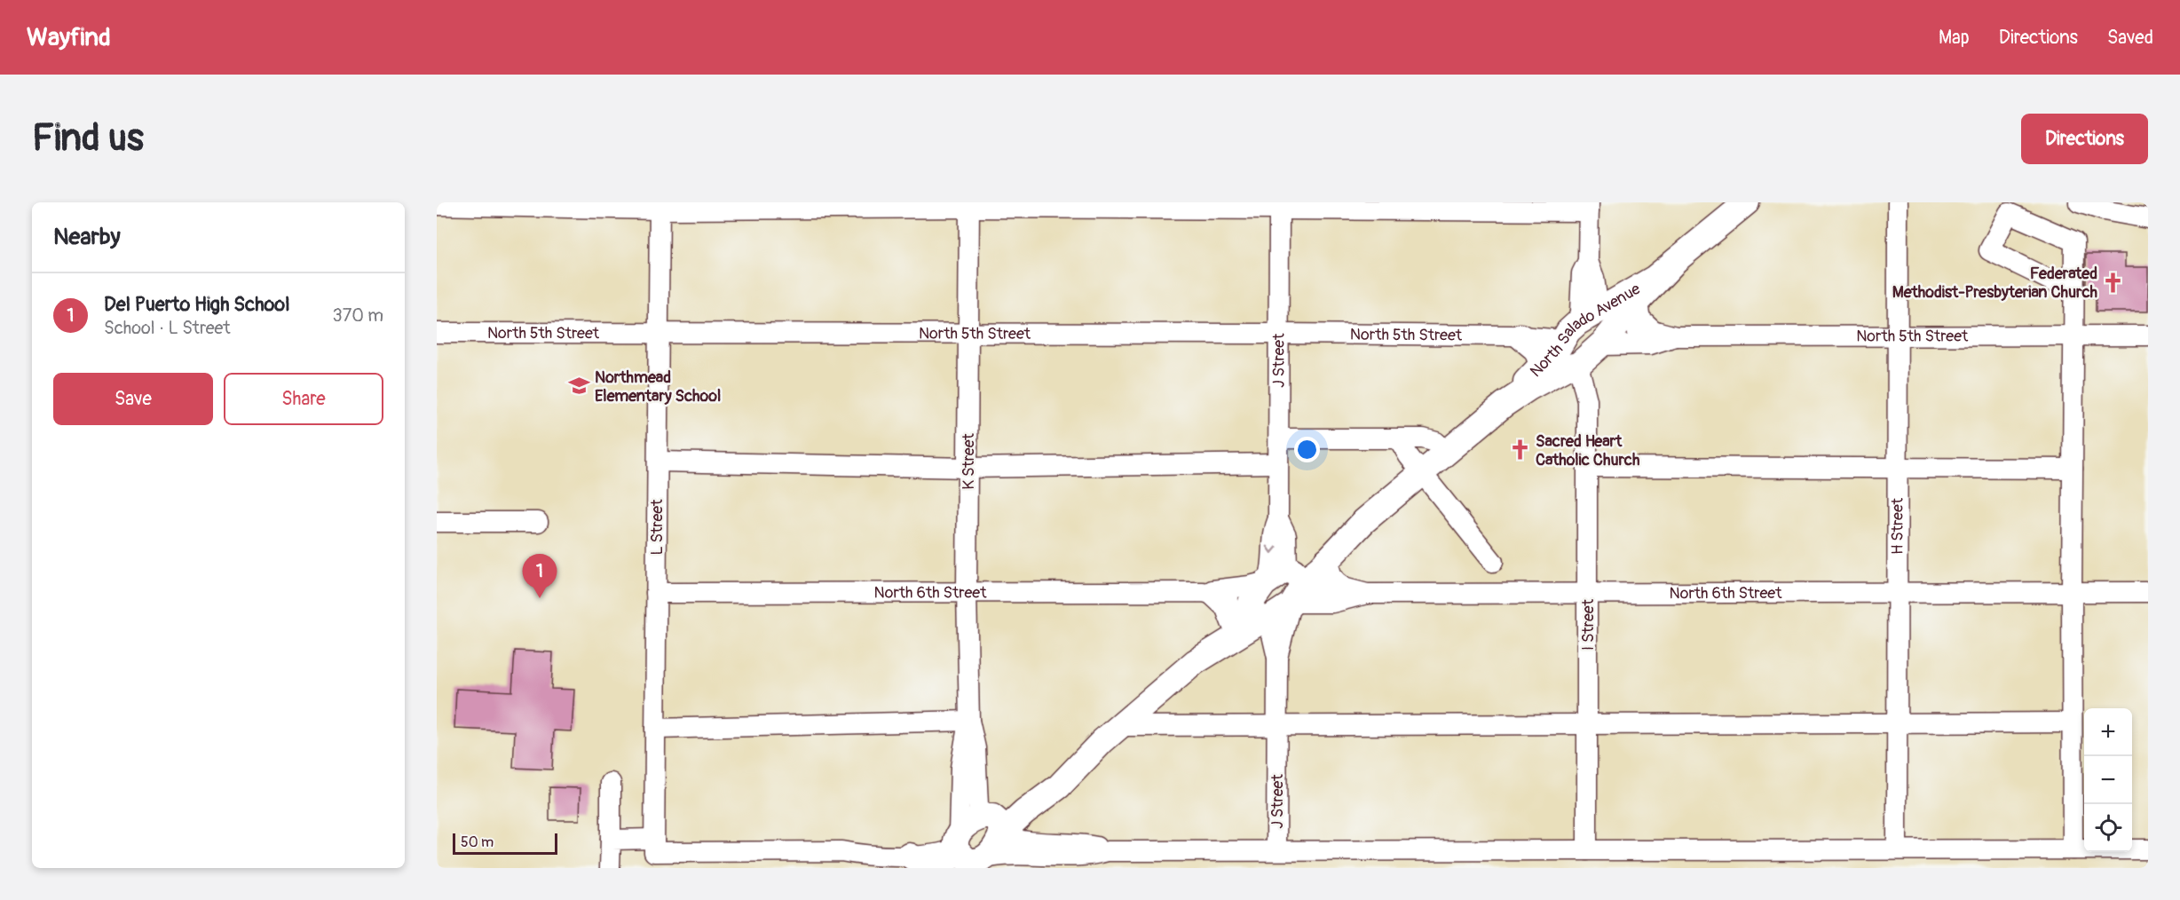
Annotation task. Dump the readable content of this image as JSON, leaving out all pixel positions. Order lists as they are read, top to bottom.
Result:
{
  "streets": {
    "main road": ["North Salado Avenue"],
    "street": [
      "North 5th Street",
      "J Street",
      "K Street",
      "H Street",
      "L Street",
      "North 6th Street",
      "I Street"
    ]
  },
  "crossings": [
    ["North Salado Avenue", "North 5th Street"],
    ["North Salado Avenue", "J Street"],
    ["North Salado Avenue", "K Street"],
    ["North Salado Avenue", "North 6th Street"],
    ["North Salado Avenue", "I Street"],
    ["North 5th Street", "J Street"],
    ["North 5th Street", "K Street"],
    ["North 5th Street", "H Street"],
    ["North 5th Street", "L Street"],
    ["North 5th Street", "I Street"],
    ["J Street", "North 6th Street"],
    ["K Street", "North 6th Street"],
    ["H Street", "North 6th Street"],
    ["L Street", "North 6th Street"],
    ["North 6th Street", "I Street"]
  ],
  "places": {
    "church": ["Federated Methodist-Presbyterian Church", "Sacred Heart Catholic Church"],
    "school or university": ["Northmead Elementary School"]
  },
  "scale_bar": "50 m",
  "page": {
    "header": "Wayfind",
    "nav": ["Map", "Directions", "Saved"],
    "buttons": [
      "Directions",
      ["Save", "Share"]
    ],
    "title": "Find us",
    "heading": "Nearby",
    "list": [
      {
        "mark": "1",
        "name": "Del Puerto High School",
        "note": "School · L Street",
        "value": "370 m"
      }
    ],
    "pins": "1",
    "map_buttons": ["+", "−"],
    "scale": "50 m"
  }
}
